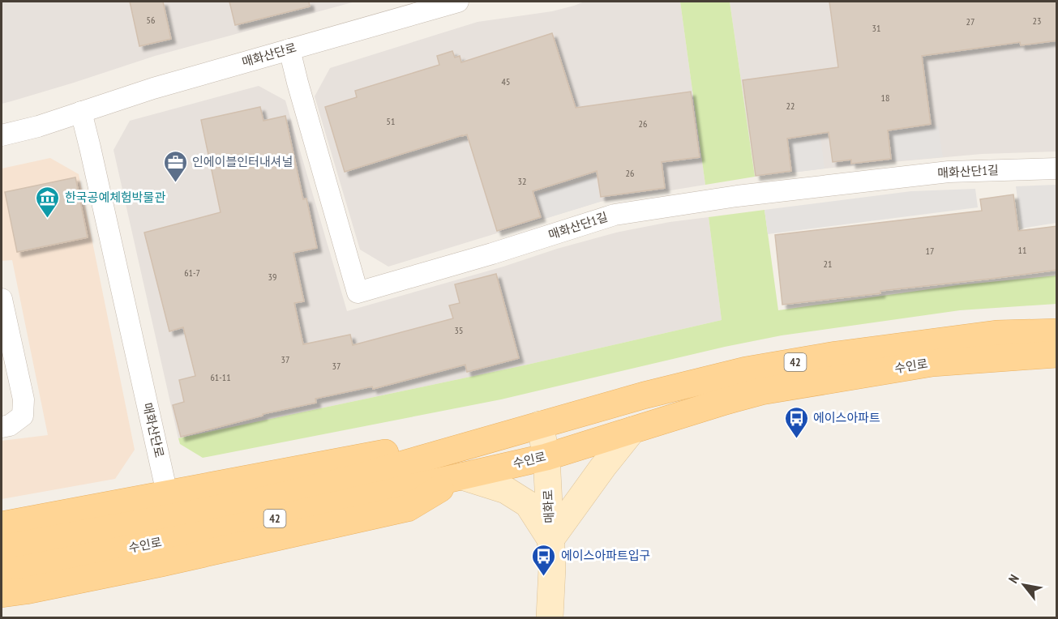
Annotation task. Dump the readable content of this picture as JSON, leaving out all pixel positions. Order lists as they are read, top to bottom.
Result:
{
  "streets": {
    "main road": ["42", "수인로"],
    "street": ["매화산단로", "매화산단1길", "매화로"]
  },
  "crossings": [
    ["매화산단로", "매화산단1길"],
    ["수인로", "매화로"]
  ],
  "places": {
    "office": ["인에이블인터내셔널"],
    "museum": ["한국공예체험박물관"],
    "bus stop": ["에이스아파트", "에이스아파트입구"]
  },
  "house_numbers": [
    "56",
    "23",
    "27",
    "31",
    "45",
    "18",
    "22",
    "51",
    "26",
    "26",
    "32",
    "11",
    "17",
    "21",
    "61-7",
    "39",
    "35",
    "37",
    "37",
    "61-11"
  ],
  "north": "top left"
}
